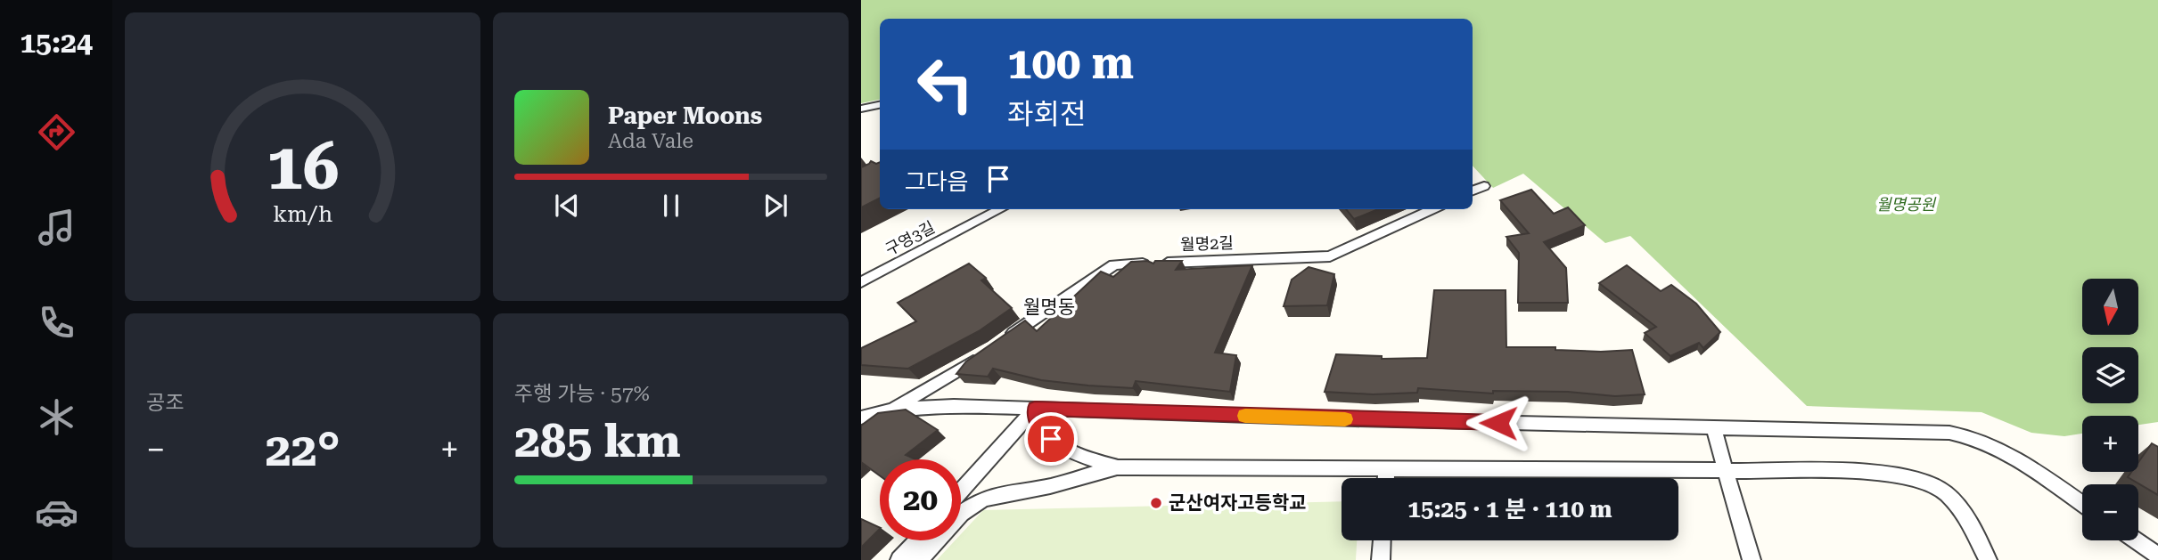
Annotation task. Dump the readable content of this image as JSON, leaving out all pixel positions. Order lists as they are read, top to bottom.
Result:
{
  "streets": {
    "lane": ["구영3길", "월명2길"]
  },
  "districts": ["월명동"],
  "parks": ["월명공원"],
  "places": ["군산여자고등학교"],
  "north": "bottom",
  "page": {
    "tabs": "15:24",
    "turn": ["100 m", "좌회전"],
    "song": ["Paper Moons", "Ada Vale"],
    "then": "그다음",
    "map_buttons": ["+", "−"],
    "tile": [
      "공조",
      ["주행 가능 · 57%", "285 km"]
    ],
    "heat": ["−", "22°", "+"],
    "limit": "20",
    "trip": "15:25 · 1 분 · 110 m",
    "gauge": ["16", "km/h"]
  }
}
